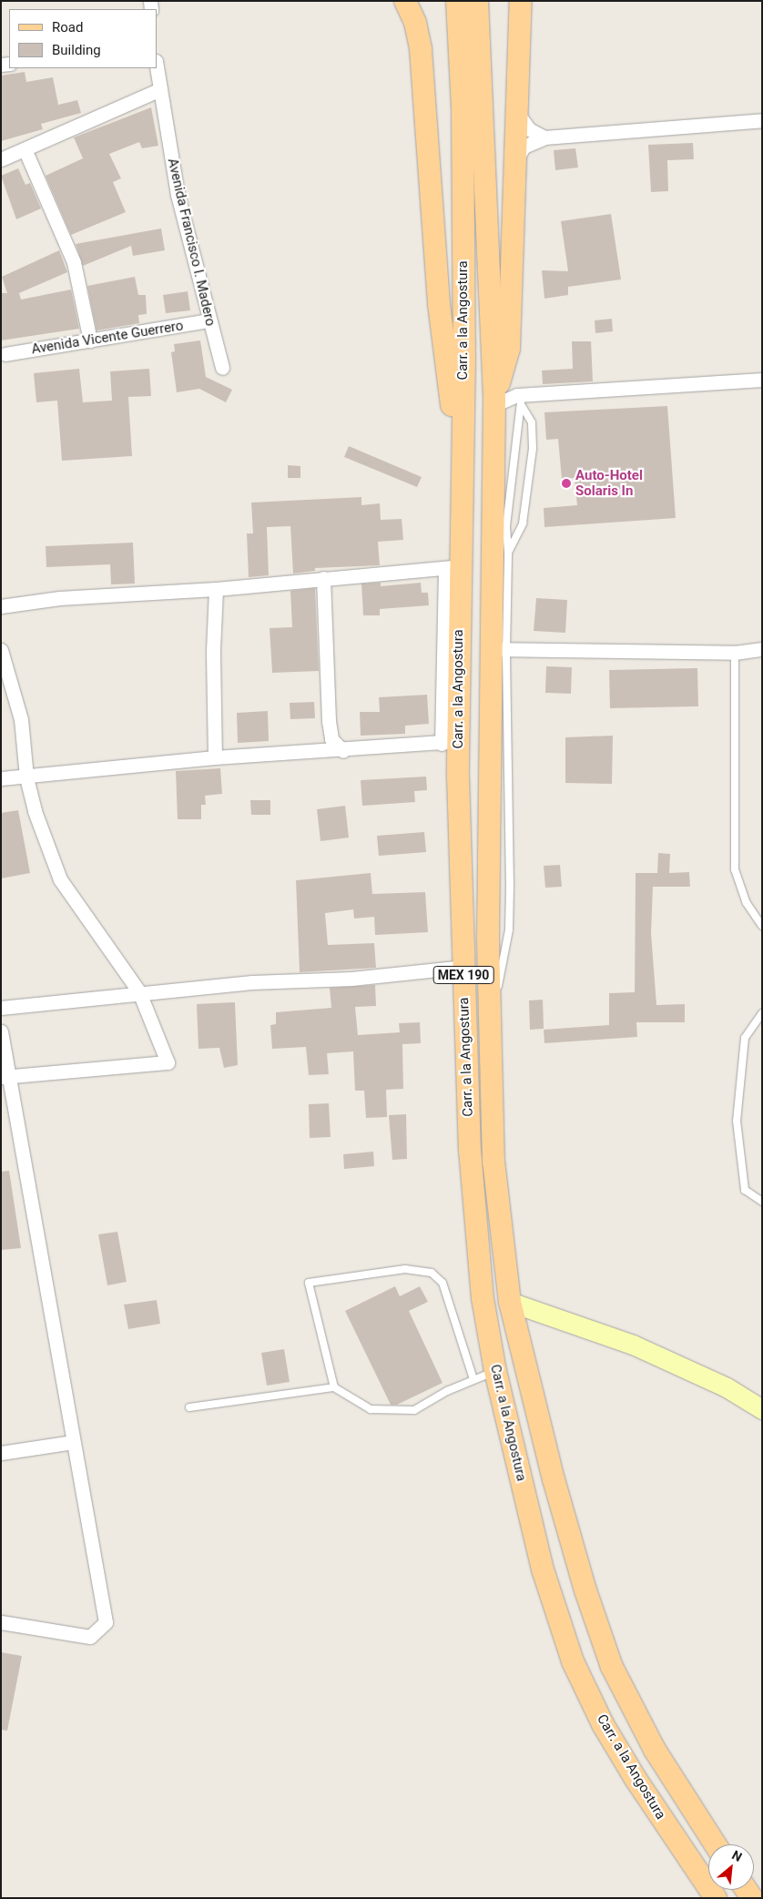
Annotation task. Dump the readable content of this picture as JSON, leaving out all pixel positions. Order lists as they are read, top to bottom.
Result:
{
  "streets": {
    "main road": ["Carr. a la Angostura", "MEX 190"],
    "street": ["Avenida Francisco I. Madero", "Avenida Vicente Guerrero"]
  },
  "crossings": [
    ["Avenida Francisco I. Madero", "Avenida Vicente Guerrero"]
  ],
  "places": ["Auto-Hotel Solaris In"],
  "legend": ["Road", "Building"],
  "north": "top right"
}
